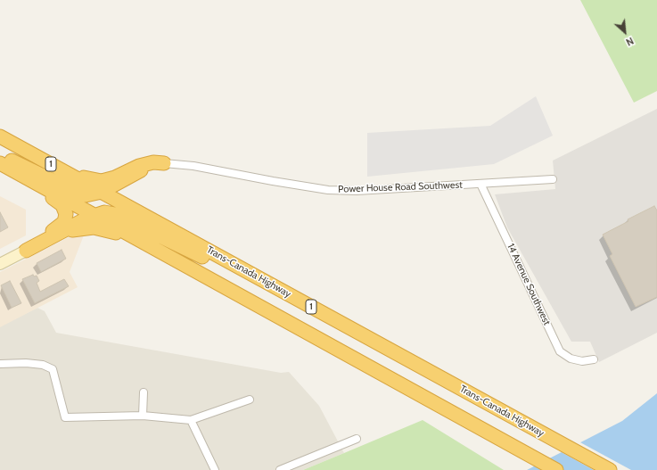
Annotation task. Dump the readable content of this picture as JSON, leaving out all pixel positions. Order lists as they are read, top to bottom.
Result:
{
  "streets": {
    "highway": ["1", "Trans-Canada Highway"],
    "street": ["Power House Road Southwest", "14 Avenue Southwest"]
  },
  "crossings": [
    ["Power House Road Southwest", "14 Avenue Southwest"]
  ],
  "north": "bottom right"
}
